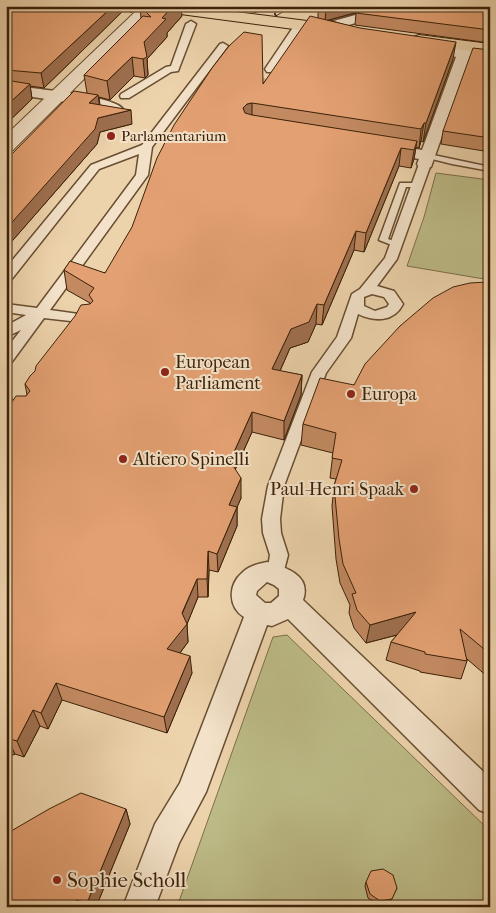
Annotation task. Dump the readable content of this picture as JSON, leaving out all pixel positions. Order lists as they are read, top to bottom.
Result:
{
  "places": [
    "Parlamentarium",
    "European Parliament",
    "Europa",
    "Altiero Spinelli",
    "Paul-Henri Spaak",
    "Sophie Scholl"
  ]
}
